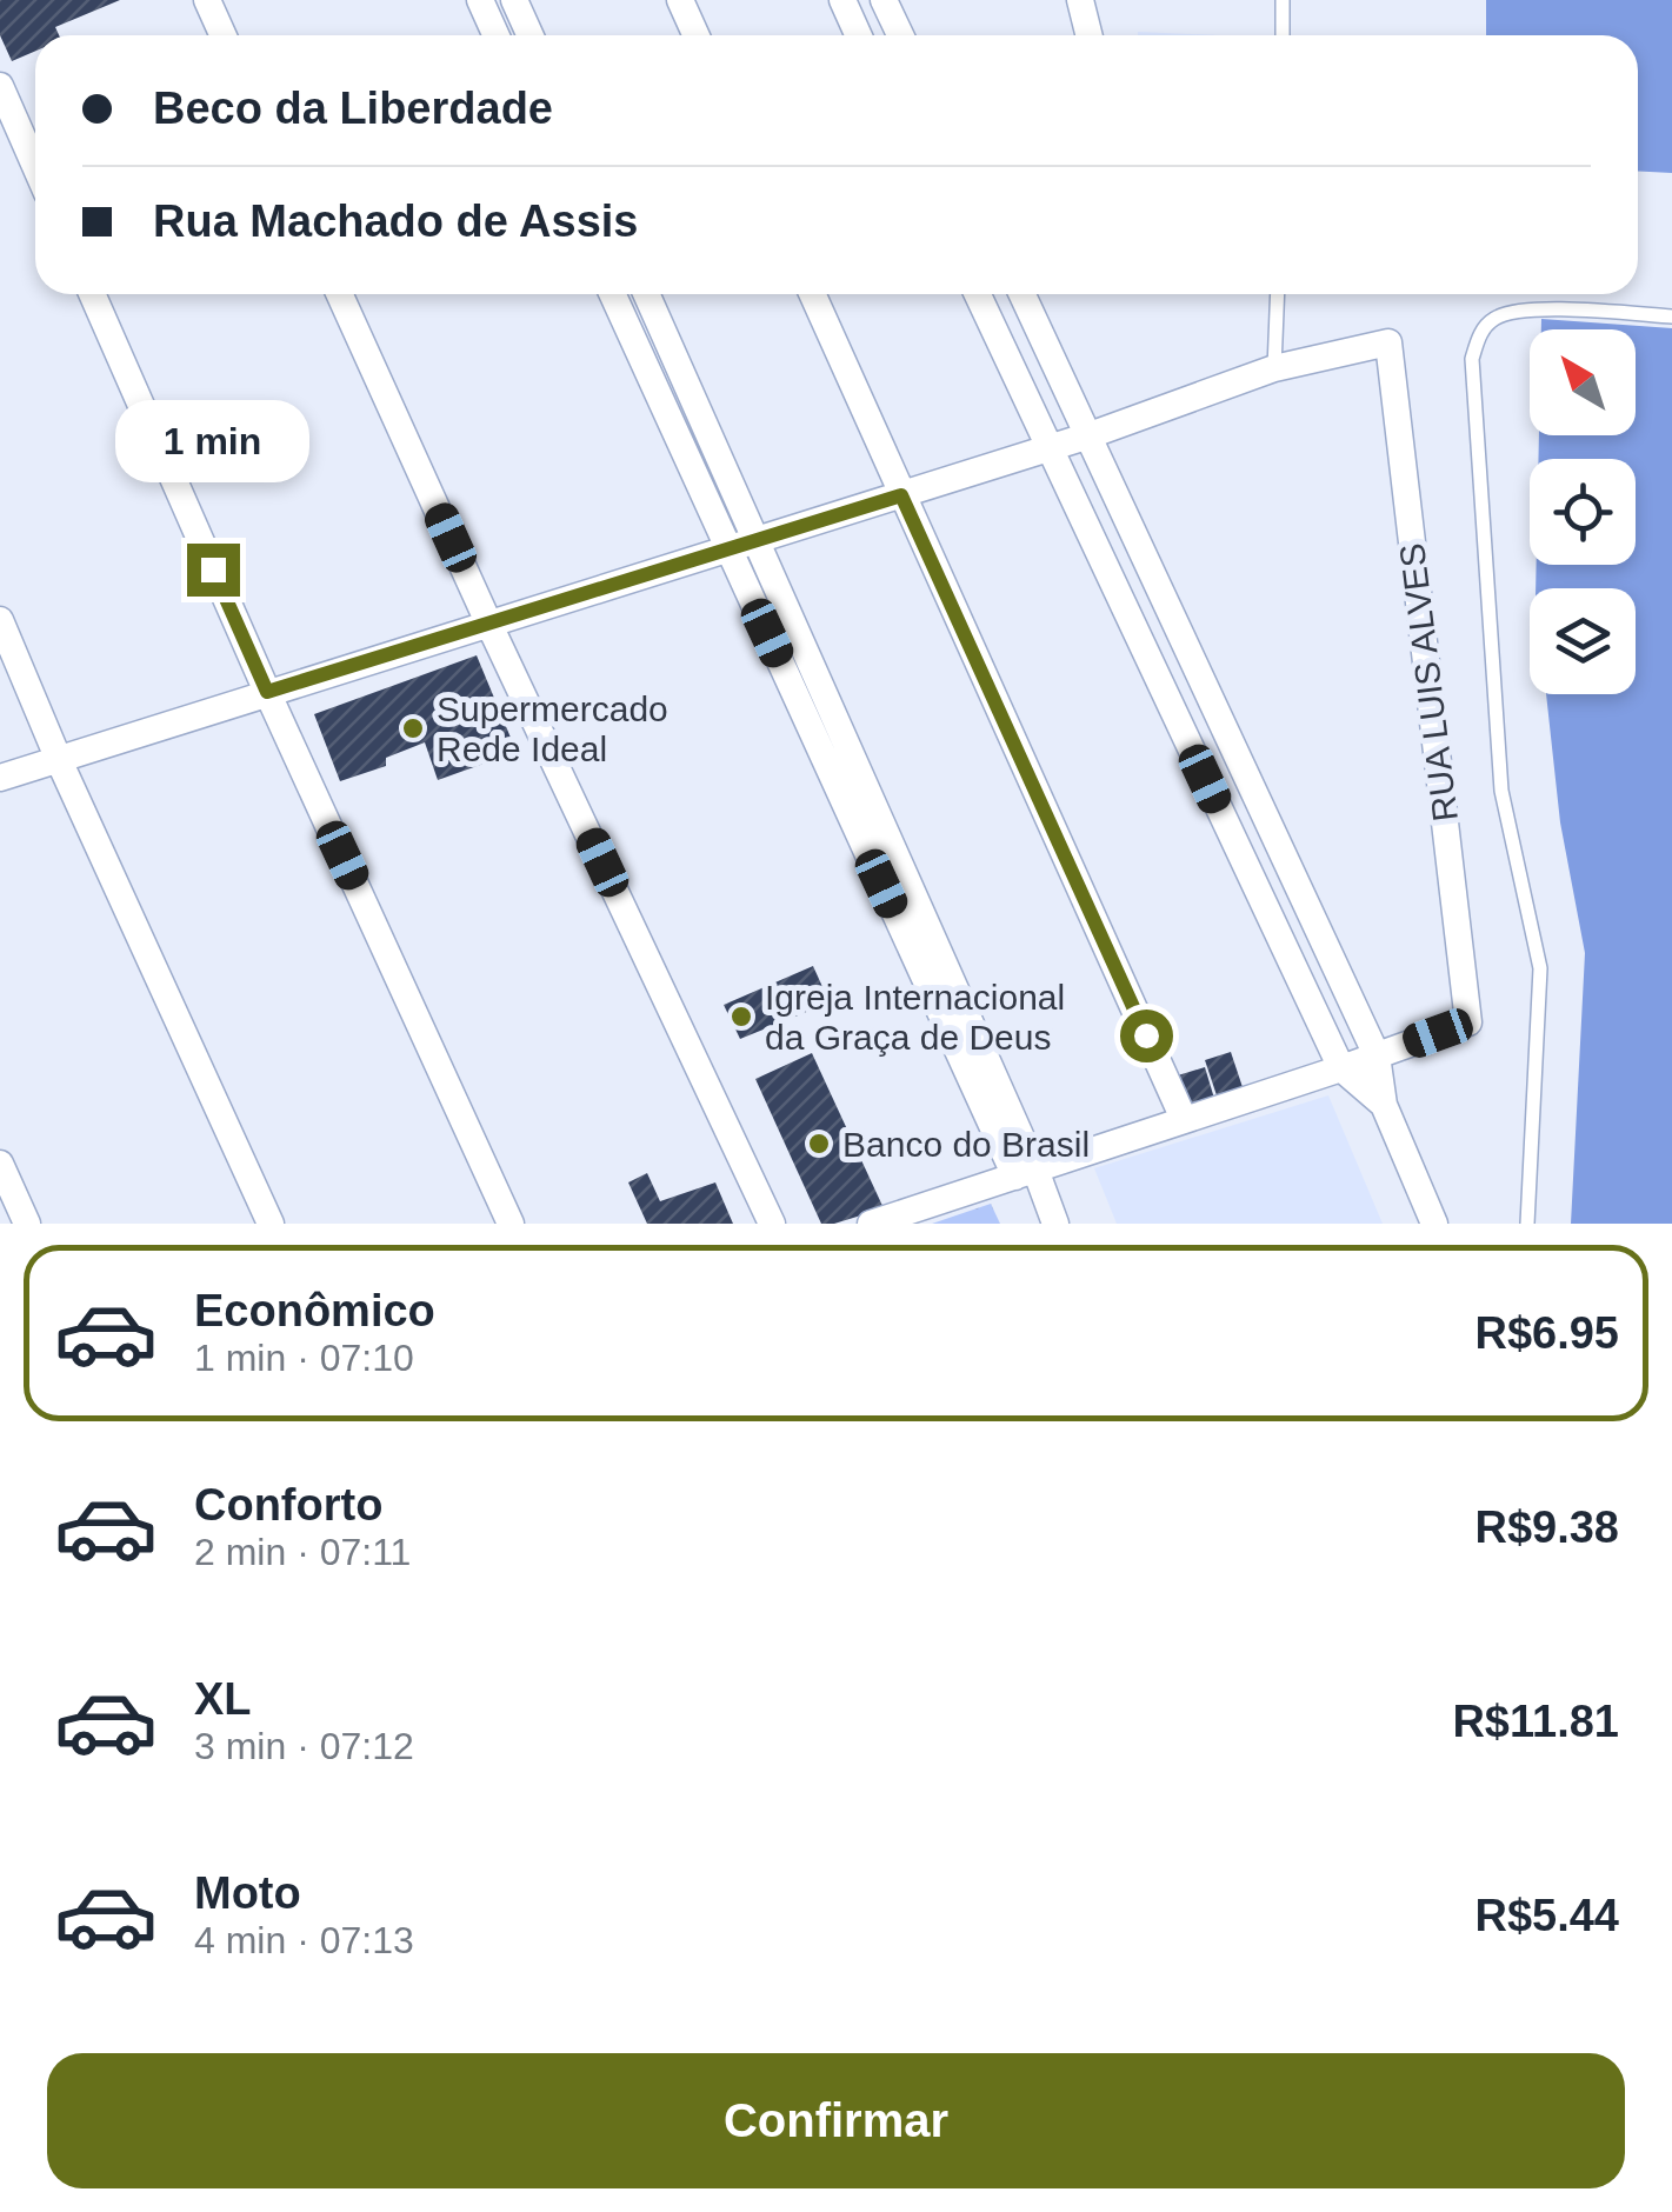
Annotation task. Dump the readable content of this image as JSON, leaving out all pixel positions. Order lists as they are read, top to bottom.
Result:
{
  "streets": {
    "street": ["RUA LUIS ALVES"]
  },
  "places": ["Supermercado Rede Ideal", "Igreja Internacional da Graça de Deus", "Banco do Brasil"],
  "north": "top left",
  "page": {
    "banner": ["Beco da Liberdade", "Rua Machado de Assis"],
    "bubble": "1 min",
    "list": [
      {
        "name": "Econômico",
        "note": "1 min · 07:10",
        "value": "R$6.95"
      },
      {
        "name": "Conforto",
        "note": "2 min · 07:11",
        "value": "R$9.38"
      },
      {
        "name": "XL",
        "note": "3 min · 07:12",
        "value": "R$11.81"
      },
      {
        "name": "Moto",
        "note": "4 min · 07:13",
        "value": "R$5.44"
      }
    ],
    "buttons": "Confirmar"
  }
}
